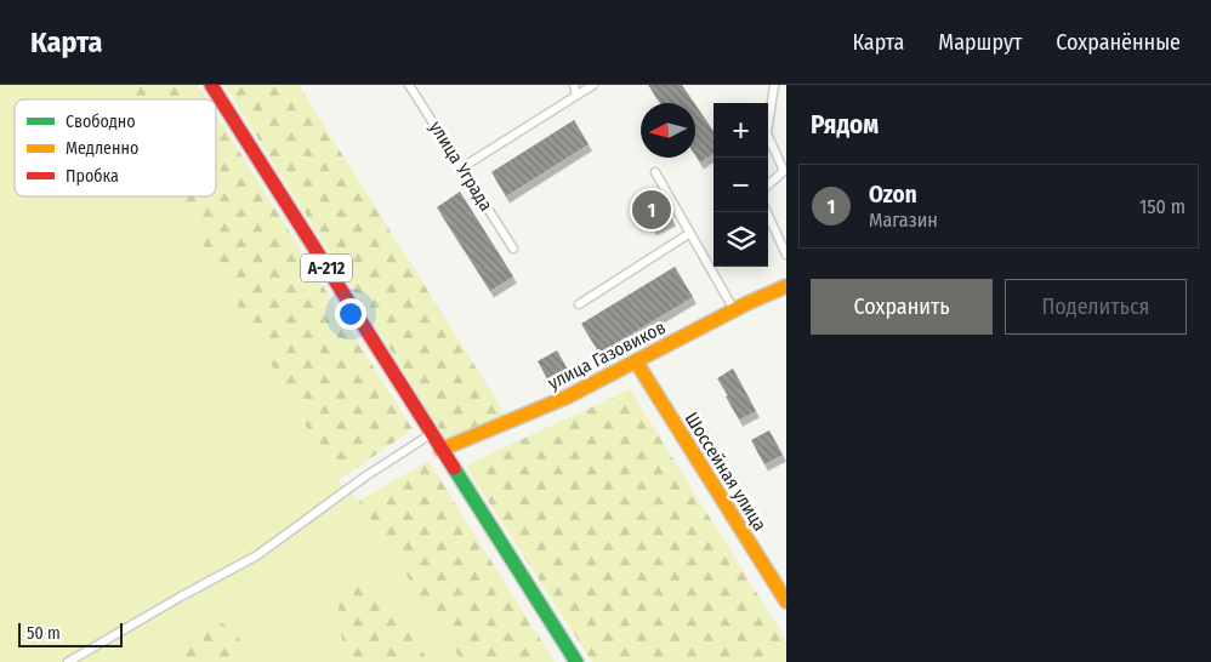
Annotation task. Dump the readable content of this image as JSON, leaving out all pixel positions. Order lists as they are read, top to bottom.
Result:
{
  "streets": {
    "main road": ["А-212", "улица Газовиков", "Шоссейная улица"],
    "lane": ["улица Уграда"]
  },
  "crossings": [
    ["А-212", "улица Газовиков"],
    ["улица Газовиков", "Шоссейная улица"]
  ],
  "legend": ["Свободно", "Медленно", "Пробка"],
  "scale_bar": "50 m",
  "north": "left",
  "page": {
    "header": "Карта",
    "nav": ["Карта", "Маршрут", "Сохранённые"],
    "heading": "Рядом",
    "map_buttons": ["+", "−"],
    "list": [
      {
        "mark": "1",
        "name": "Ozon",
        "note": "Магазин",
        "value": "150 m"
      }
    ],
    "pins": "1",
    "buttons": ["Сохранить", "Поделиться"],
    "scale": "50 m"
  }
}
